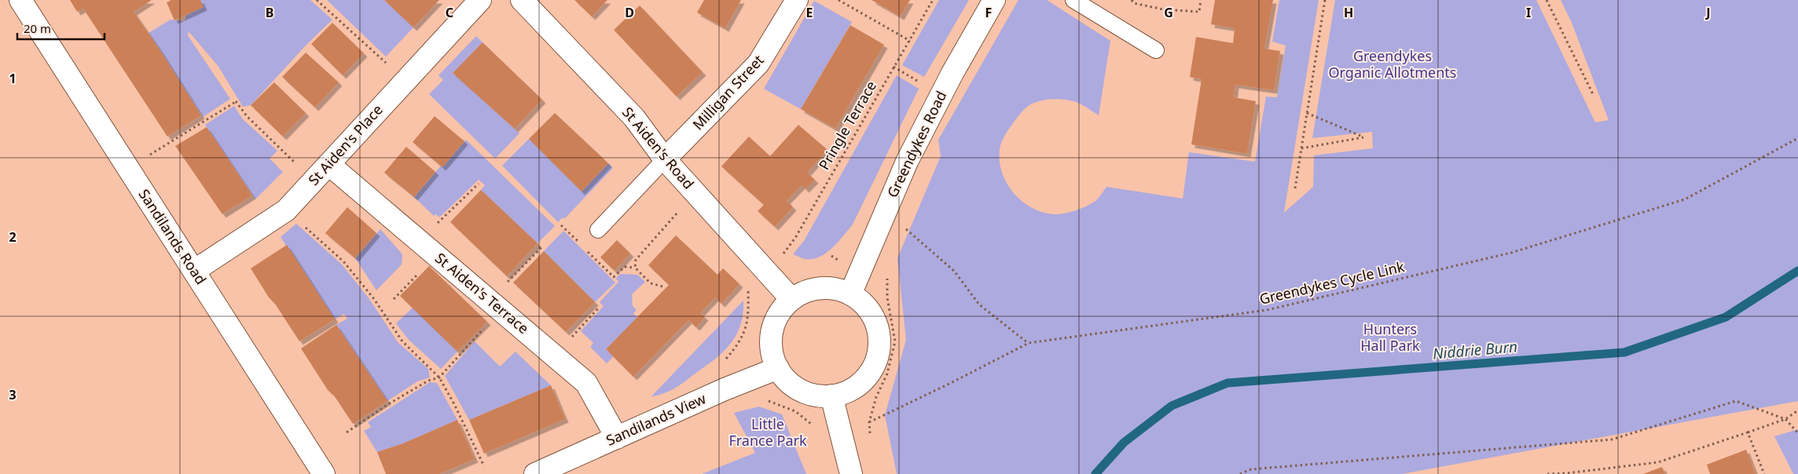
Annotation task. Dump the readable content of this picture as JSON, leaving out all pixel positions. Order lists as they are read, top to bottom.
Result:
{
  "streets": {
    "street": [
      "Milligan Street",
      "Greendykes Road",
      "St Aiden's Place",
      "St Aiden's Road",
      "Sandilands Road",
      "St Aiden's Terrace",
      "Sandilands View"
    ],
    "path": ["Pringle Terrace", "Greendykes Cycle Link"]
  },
  "crossings": [
    ["Milligan Street", "St Aiden's Road"],
    ["Greendykes Road", "St Aiden's Road"],
    ["Greendykes Road", "Sandilands View"],
    ["St Aiden's Place", "Sandilands Road"],
    ["St Aiden's Place", "St Aiden's Terrace"],
    ["St Aiden's Road", "Sandilands View"],
    ["St Aiden's Terrace", "Sandilands View"]
  ],
  "water": ["Niddrie Burn"],
  "parks": ["Greendykes Organic Allotments", "Hunters Hall Park", "Little France Park"],
  "scale_bar": "20 m",
  "grid": {
    "columns": [
      "B",
      "C",
      "D",
      "E",
      "F",
      "G",
      "H",
      "I",
      "J"
    ],
    "rows": ["1", "2", "3"]
  }
}
